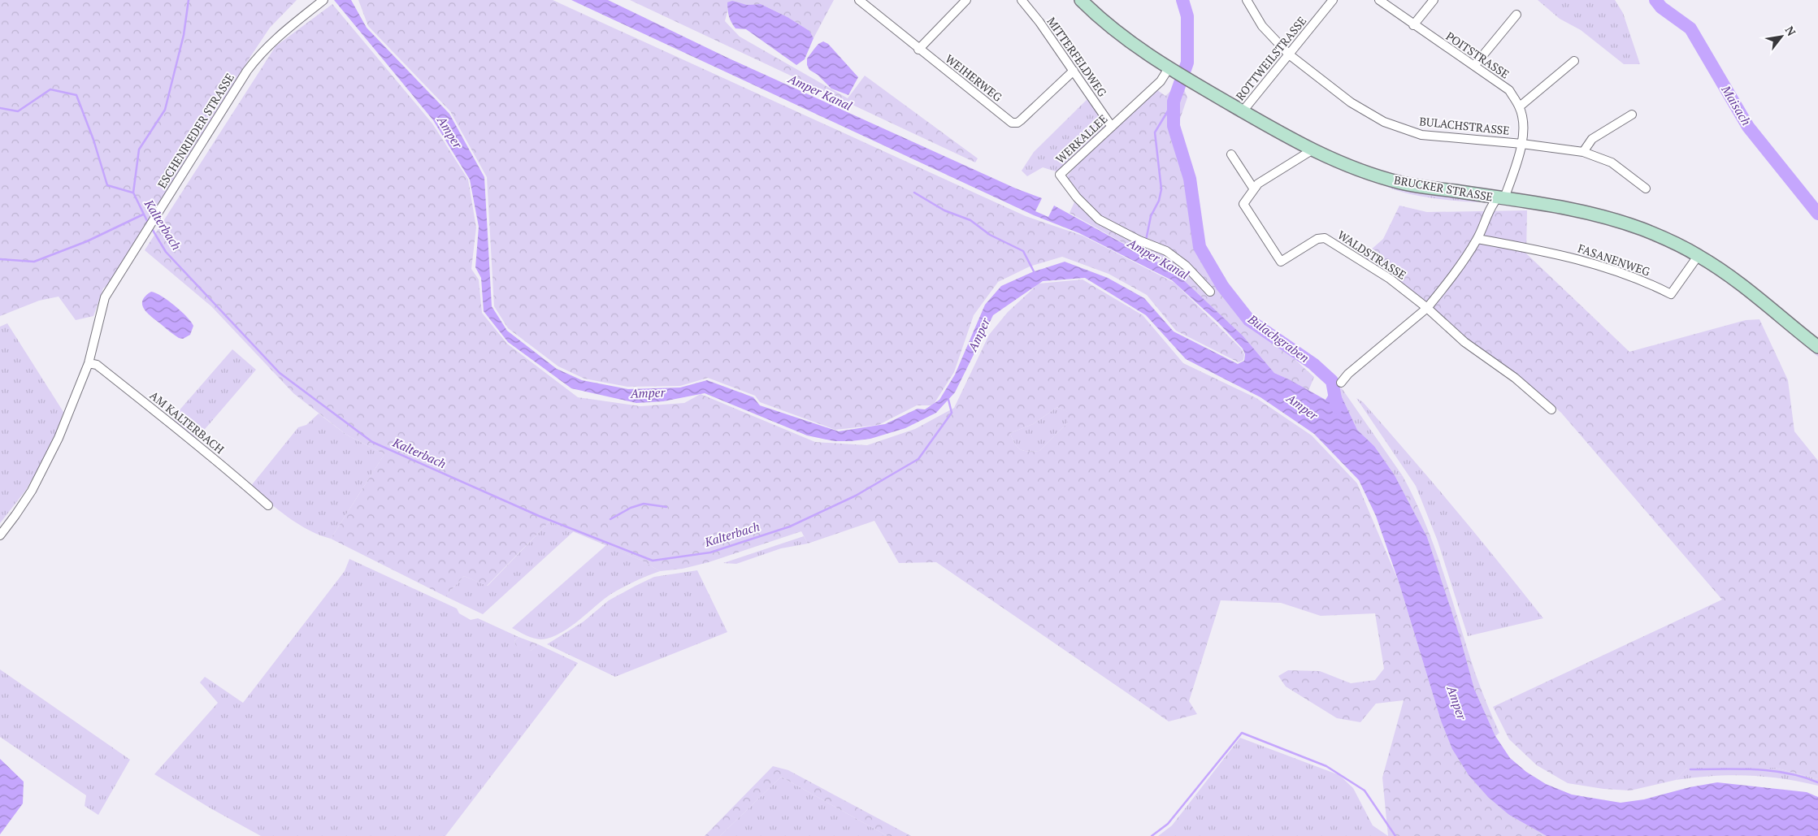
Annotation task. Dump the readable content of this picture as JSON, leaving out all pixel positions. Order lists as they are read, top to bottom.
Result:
{
  "streets": {
    "main road": ["BRUCKER STRASSE"],
    "street": [
      "POITSTRASSE",
      "MITTERFELDWEG",
      "ROTTWEILSTRASSE",
      "WEIHERWEG",
      "BULACHSTRASSE",
      "ESCHENRIEDER STRASSE",
      "WERKALLEE",
      "WALDSTRASSE",
      "FASANENWEG",
      "AM KALTERBACH"
    ]
  },
  "crossings": [
    ["POITSTRASSE", "BULACHSTRASSE"],
    ["POITSTRASSE", "BRUCKER STRASSE"],
    ["MITTERFELDWEG", "WEIHERWEG"],
    ["MITTERFELDWEG", "WERKALLEE"],
    ["ROTTWEILSTRASSE", "BULACHSTRASSE"],
    ["ROTTWEILSTRASSE", "BRUCKER STRASSE"],
    ["ESCHENRIEDER STRASSE", "AM KALTERBACH"],
    ["WERKALLEE", "BRUCKER STRASSE"],
    ["BRUCKER STRASSE", "FASANENWEG"]
  ],
  "water": [
    "Amper Kanal",
    "Maisach",
    "Amper",
    "Kalterbach",
    "Bulachgraben"
  ],
  "north": "top right"
}
